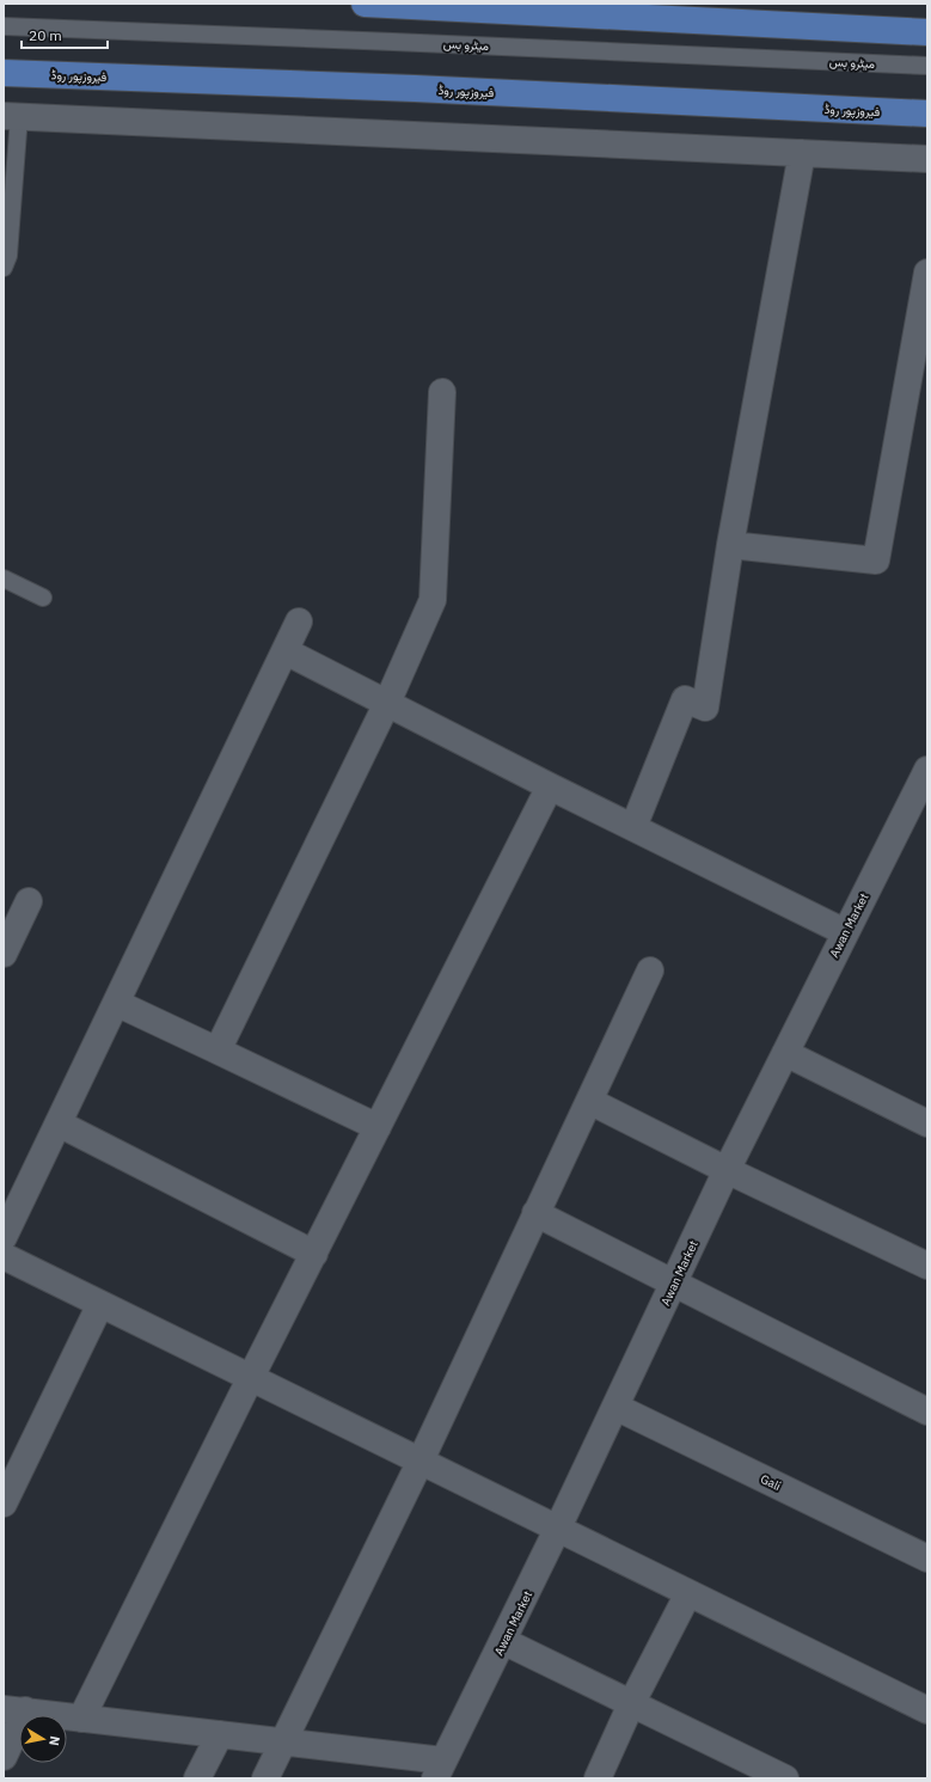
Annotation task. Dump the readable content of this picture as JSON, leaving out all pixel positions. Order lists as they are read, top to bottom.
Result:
{
  "streets": {
    "main road": ["فیروزپور روڈ"],
    "street": ["Awan Market", "Gali"],
    "lane": ["میٹرو بس"]
  },
  "crossings": [
    ["Awan Market", "Gali"]
  ],
  "scale_bar": "20 m",
  "north": "right"
}
